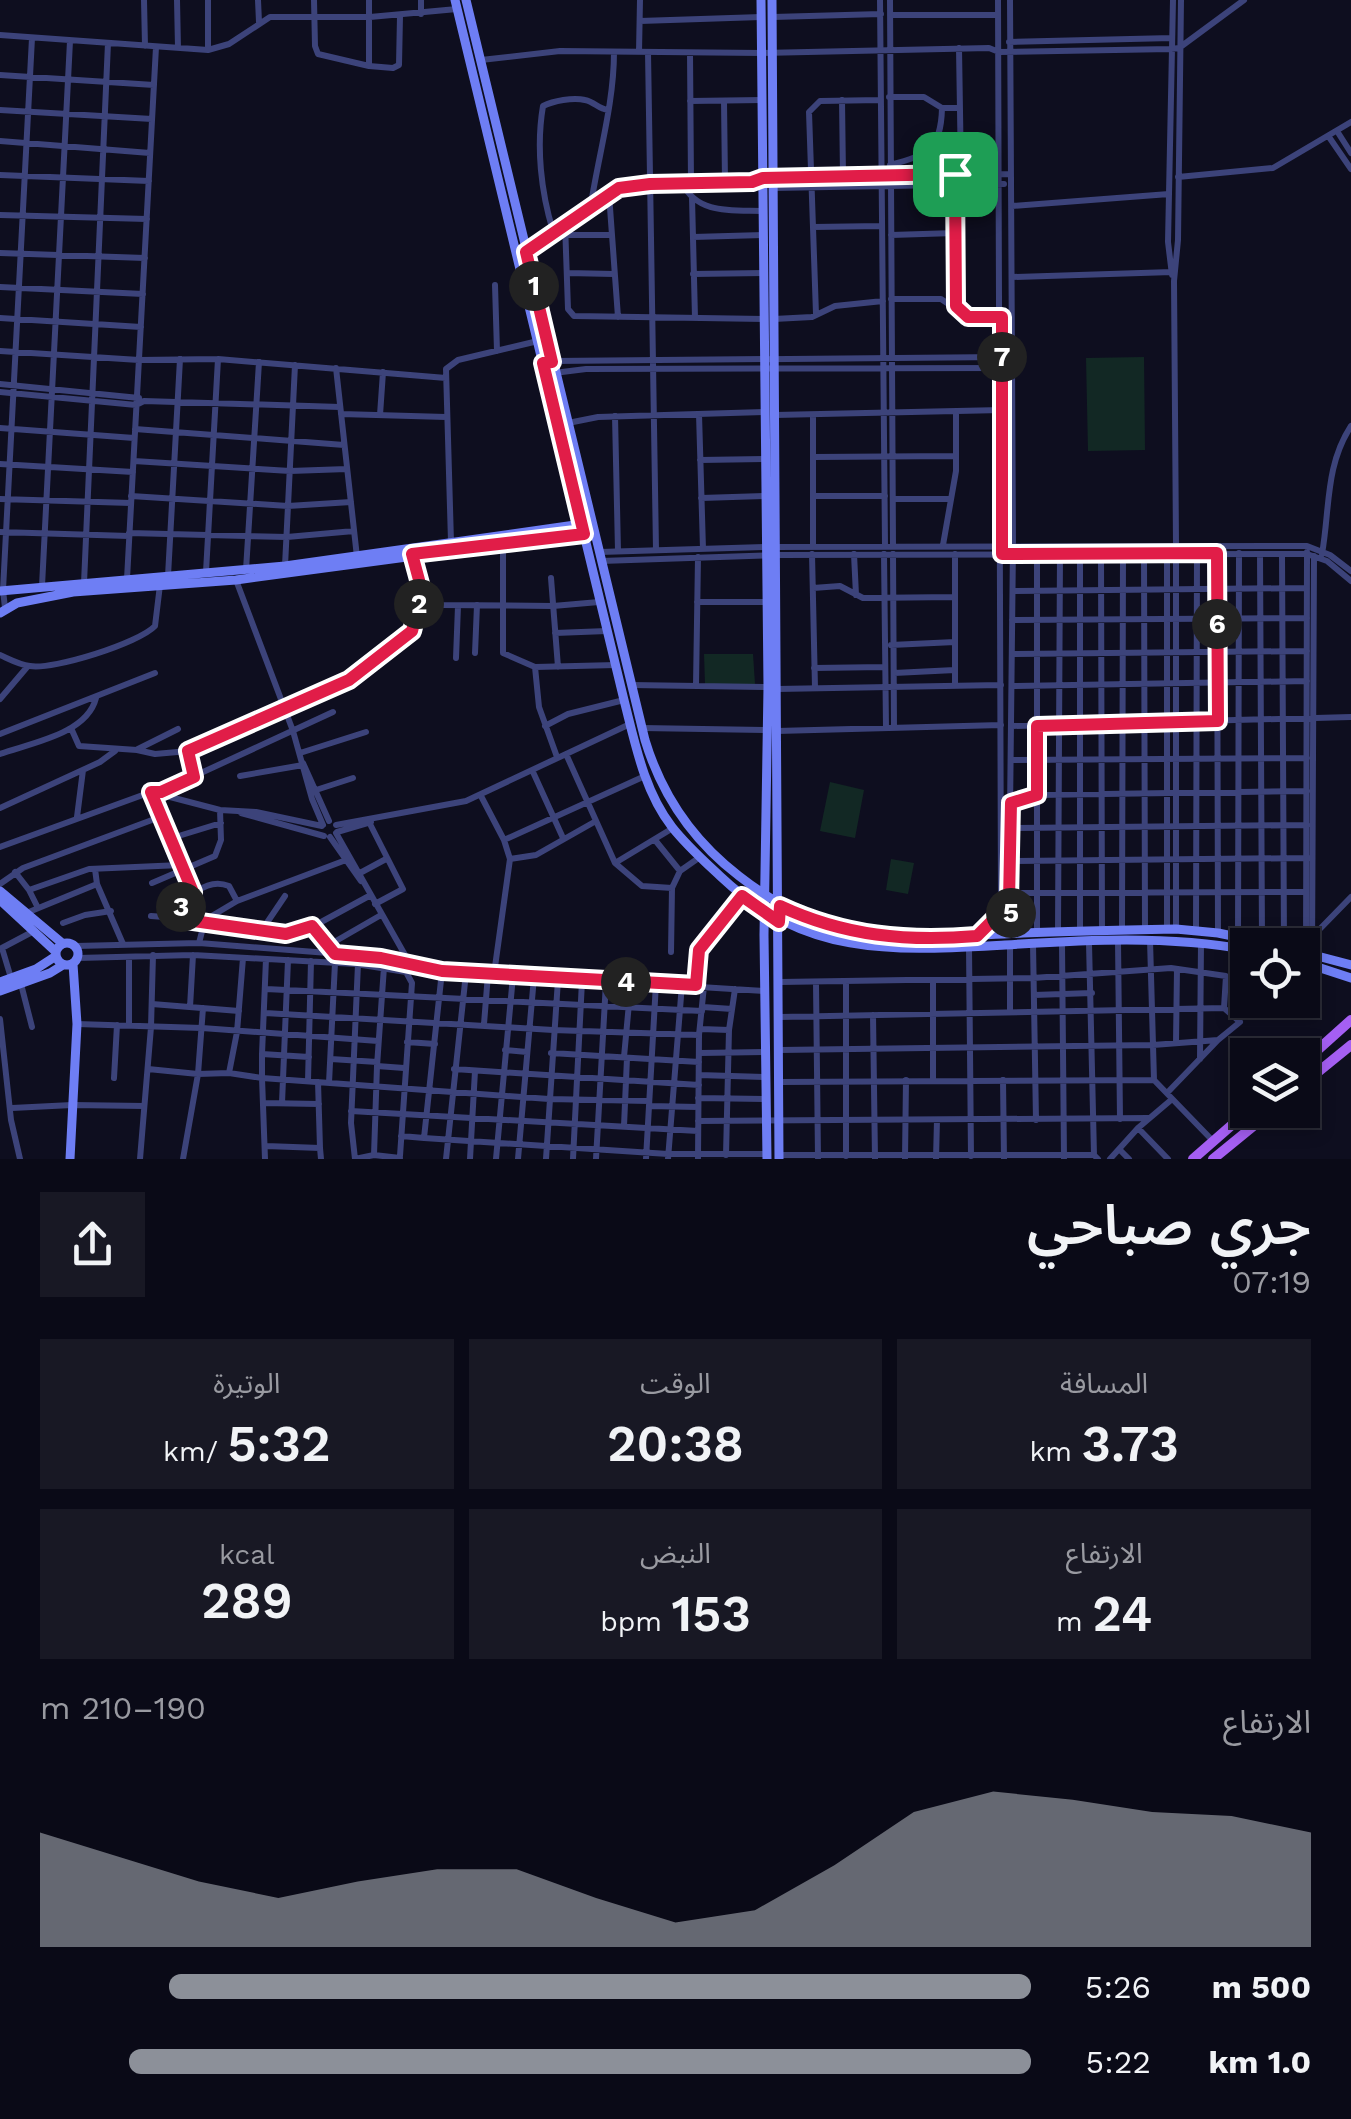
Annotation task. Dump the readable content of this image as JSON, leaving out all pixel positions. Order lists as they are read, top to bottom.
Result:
{
  "page": {
    "pins": [
      "1",
      "7",
      "2",
      "6",
      "3",
      "5",
      "4"
    ],
    "heading": ["جري صباحي", "07:19"],
    "stats": [
      ["المسافة", "3.73 km"],
      ["الوقت", "20:38"],
      ["الوتيرة", "5:32 /km"],
      ["الارتفاع", "24 m"],
      ["النبض", "153 bpm"],
      ["kcal", "289"]
    ],
    "chart": ["الارتفاع", "190–210 m"],
    "list": [
      {
        "name": "500 m",
        "note": "5:26"
      },
      {
        "name": "1.0 km",
        "note": "5:22"
      }
    ]
  }
}
